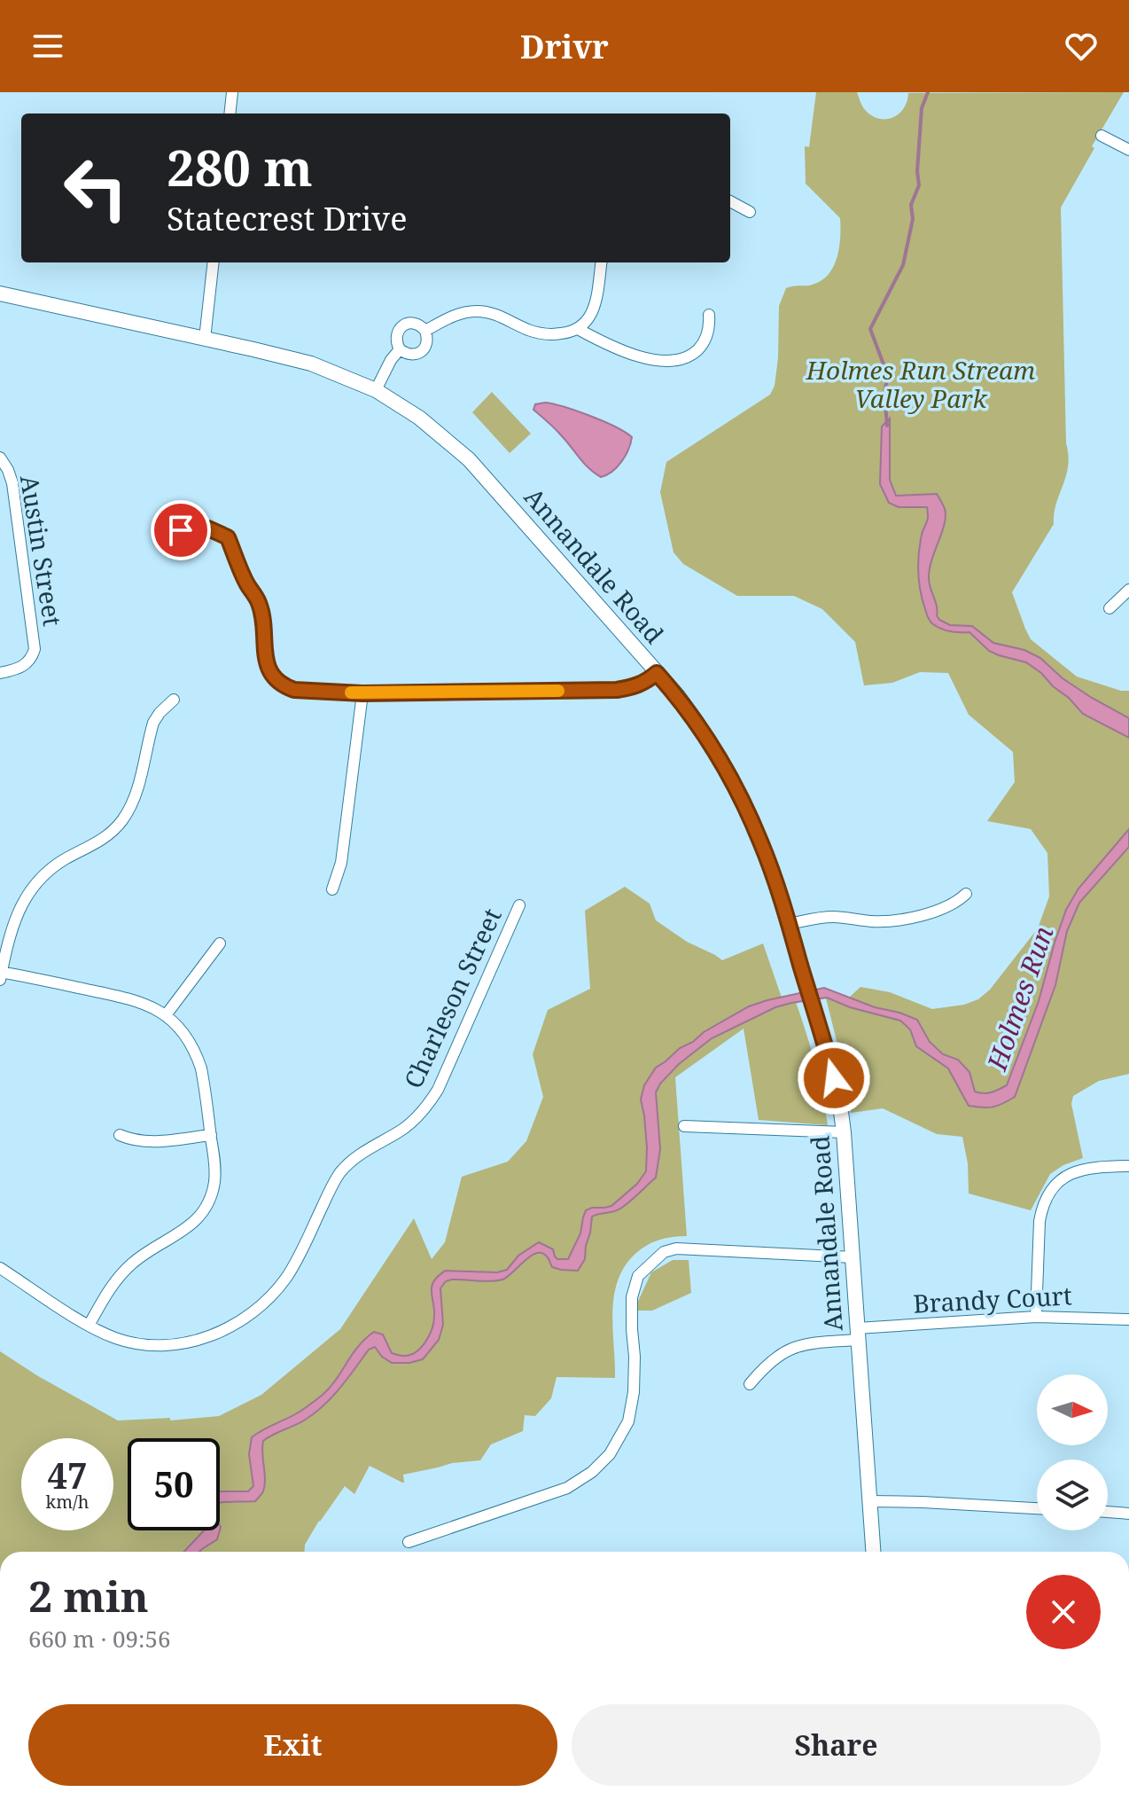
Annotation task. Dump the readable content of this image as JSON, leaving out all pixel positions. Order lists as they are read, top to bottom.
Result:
{
  "streets": {
    "main road": ["Annandale Road"],
    "street": ["Austin Street", "Charleson Street", "Brandy Court"]
  },
  "crossings": [
    ["Annandale Road", "Brandy Court"]
  ],
  "water": ["Holmes Run"],
  "parks": ["Holmes Run Stream Valley Park"],
  "north": "right",
  "page": {
    "header": "Drivr",
    "turn": ["280 m", "Statecrest Drive"],
    "speed": "47 km/h",
    "limit": "50",
    "heading": ["2 min", "660 m · 09:56"],
    "buttons": ["Exit", "Share"]
  }
}
